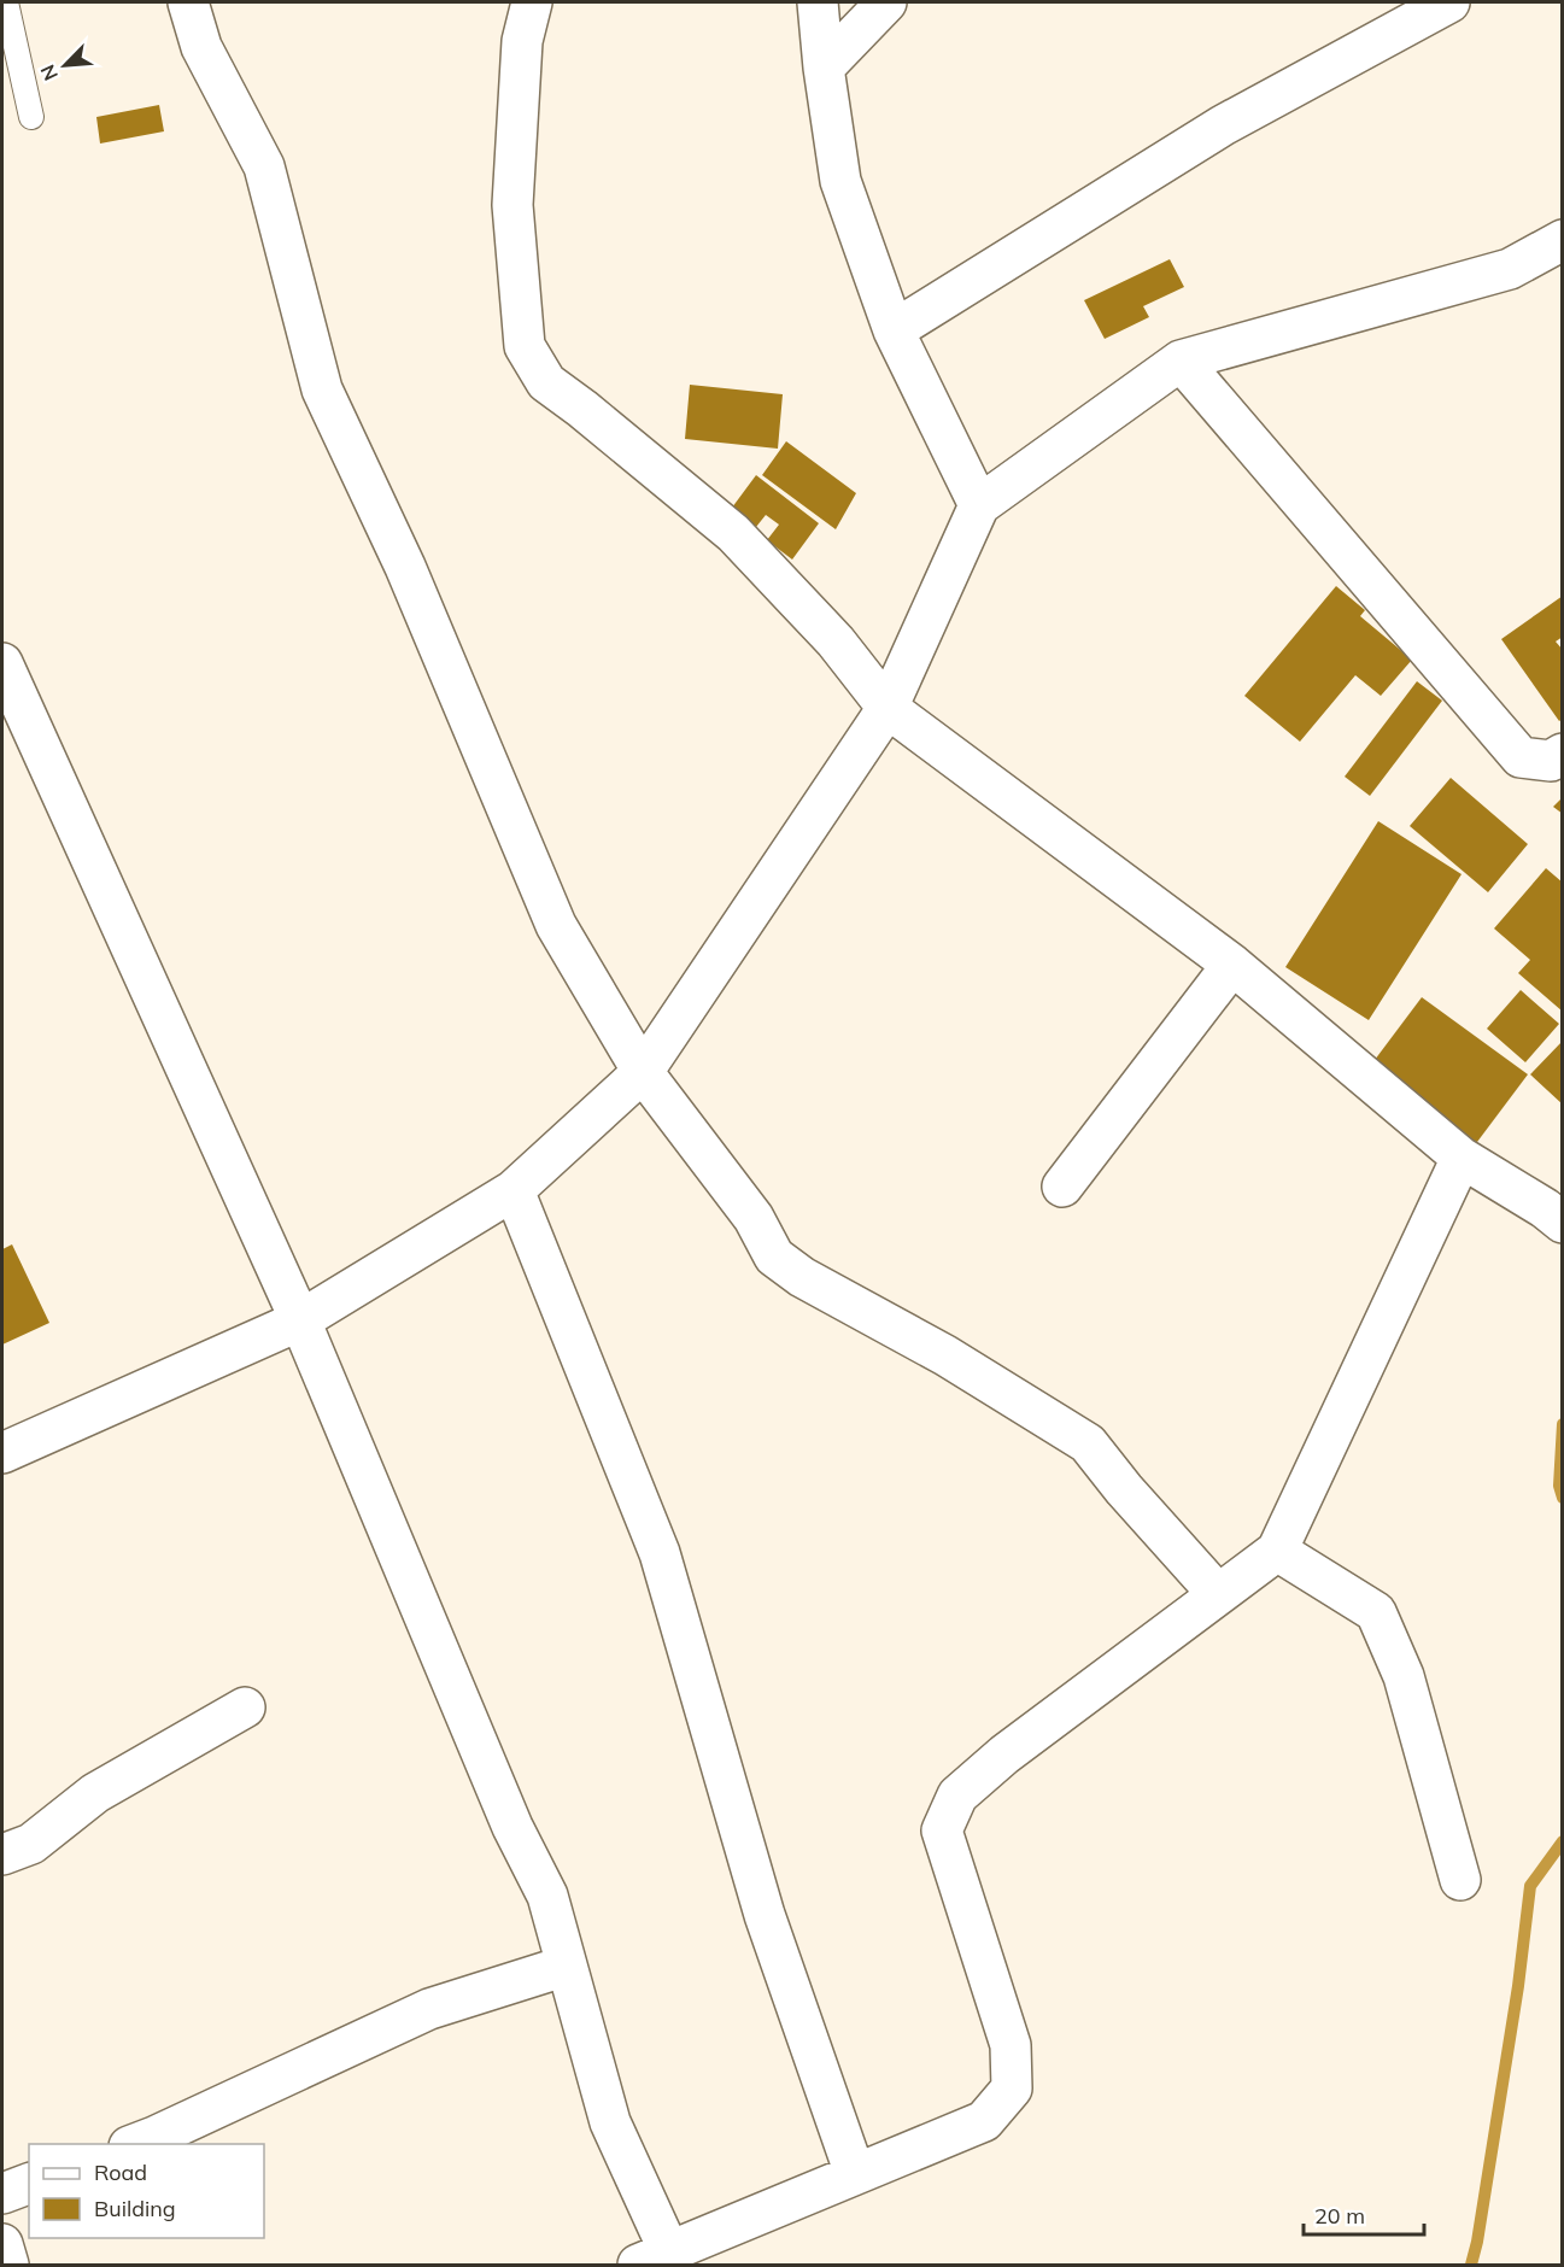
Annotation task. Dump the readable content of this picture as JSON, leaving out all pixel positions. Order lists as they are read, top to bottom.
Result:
{
  "legend": ["Road", "Building"],
  "scale_bar": "20 m",
  "north": "bottom left"
}
